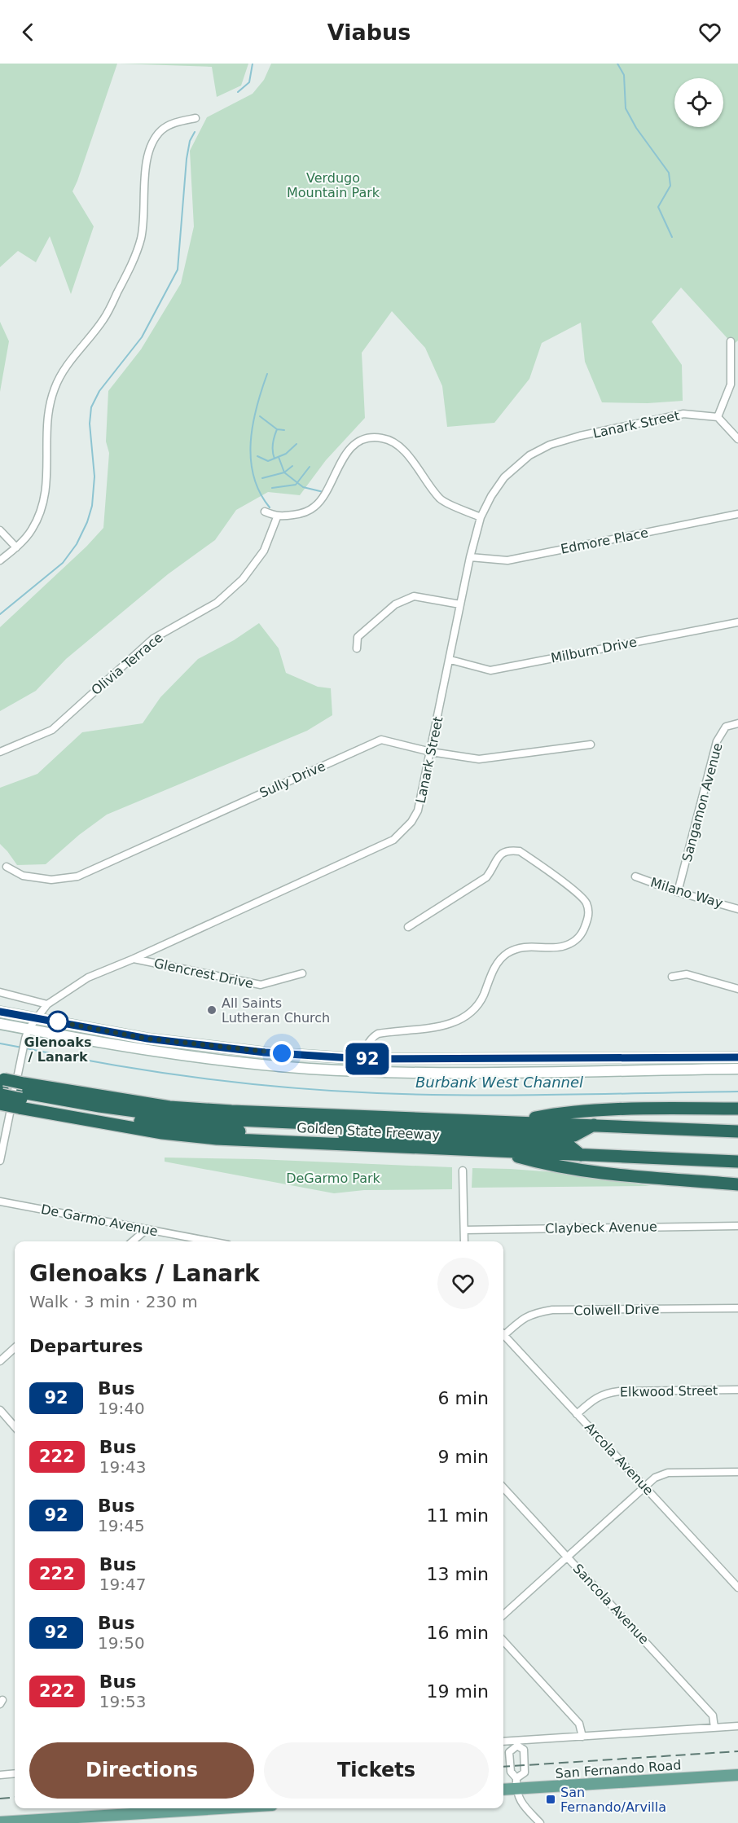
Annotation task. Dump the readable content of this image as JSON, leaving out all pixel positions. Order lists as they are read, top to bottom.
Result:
{
  "streets": {
    "highway": ["Golden State Freeway"],
    "main road": ["San Fernando Road"],
    "street": [
      "Lanark Street",
      "Edmore Place",
      "Milburn Drive",
      "Olivia Terrace",
      "Sully Drive",
      "Sangamon Avenue",
      "Milano Way",
      "Glencrest Drive",
      "De Garmo Avenue",
      "Claybeck Avenue",
      "Colwell Drive",
      "Elkwood Street",
      "Arcola Avenue",
      "Sancola Avenue"
    ]
  },
  "crossings": [
    ["Lanark Street", "Edmore Place"],
    ["Lanark Street", "Milburn Drive"],
    ["Lanark Street", "Sully Drive"],
    ["Lanark Street", "Glencrest Drive"],
    ["Sangamon Avenue", "Milano Way"],
    ["Elkwood Street", "Arcola Avenue"]
  ],
  "water": ["Burbank West Channel"],
  "parks": ["Verdugo Mountain Park", "DeGarmo Park"],
  "places": {
    "other": ["All Saints Lutheran Church", "Glenoaks / Lanark"],
    "transit": ["San Fernando/Arvilla"]
  },
  "lines": ["bus line 92"],
  "page": {
    "header": "Viabus",
    "on_map": "92",
    "heading": [
      ["Glenoaks / Lanark", "Walk · 3 min · 230 m"],
      "Departures"
    ],
    "list": [
      {
        "mark": "92",
        "name": "Bus",
        "note": "19:40",
        "value": "6 min"
      },
      {
        "mark": "222",
        "name": "Bus",
        "note": "19:43",
        "value": "9 min"
      },
      {
        "mark": "92",
        "name": "Bus",
        "note": "19:45",
        "value": "11 min"
      },
      {
        "mark": "222",
        "name": "Bus",
        "note": "19:47",
        "value": "13 min"
      },
      {
        "mark": "92",
        "name": "Bus",
        "note": "19:50",
        "value": "16 min"
      },
      {
        "mark": "222",
        "name": "Bus",
        "note": "19:53",
        "value": "19 min"
      }
    ],
    "buttons": ["Directions", "Tickets"]
  }
}
